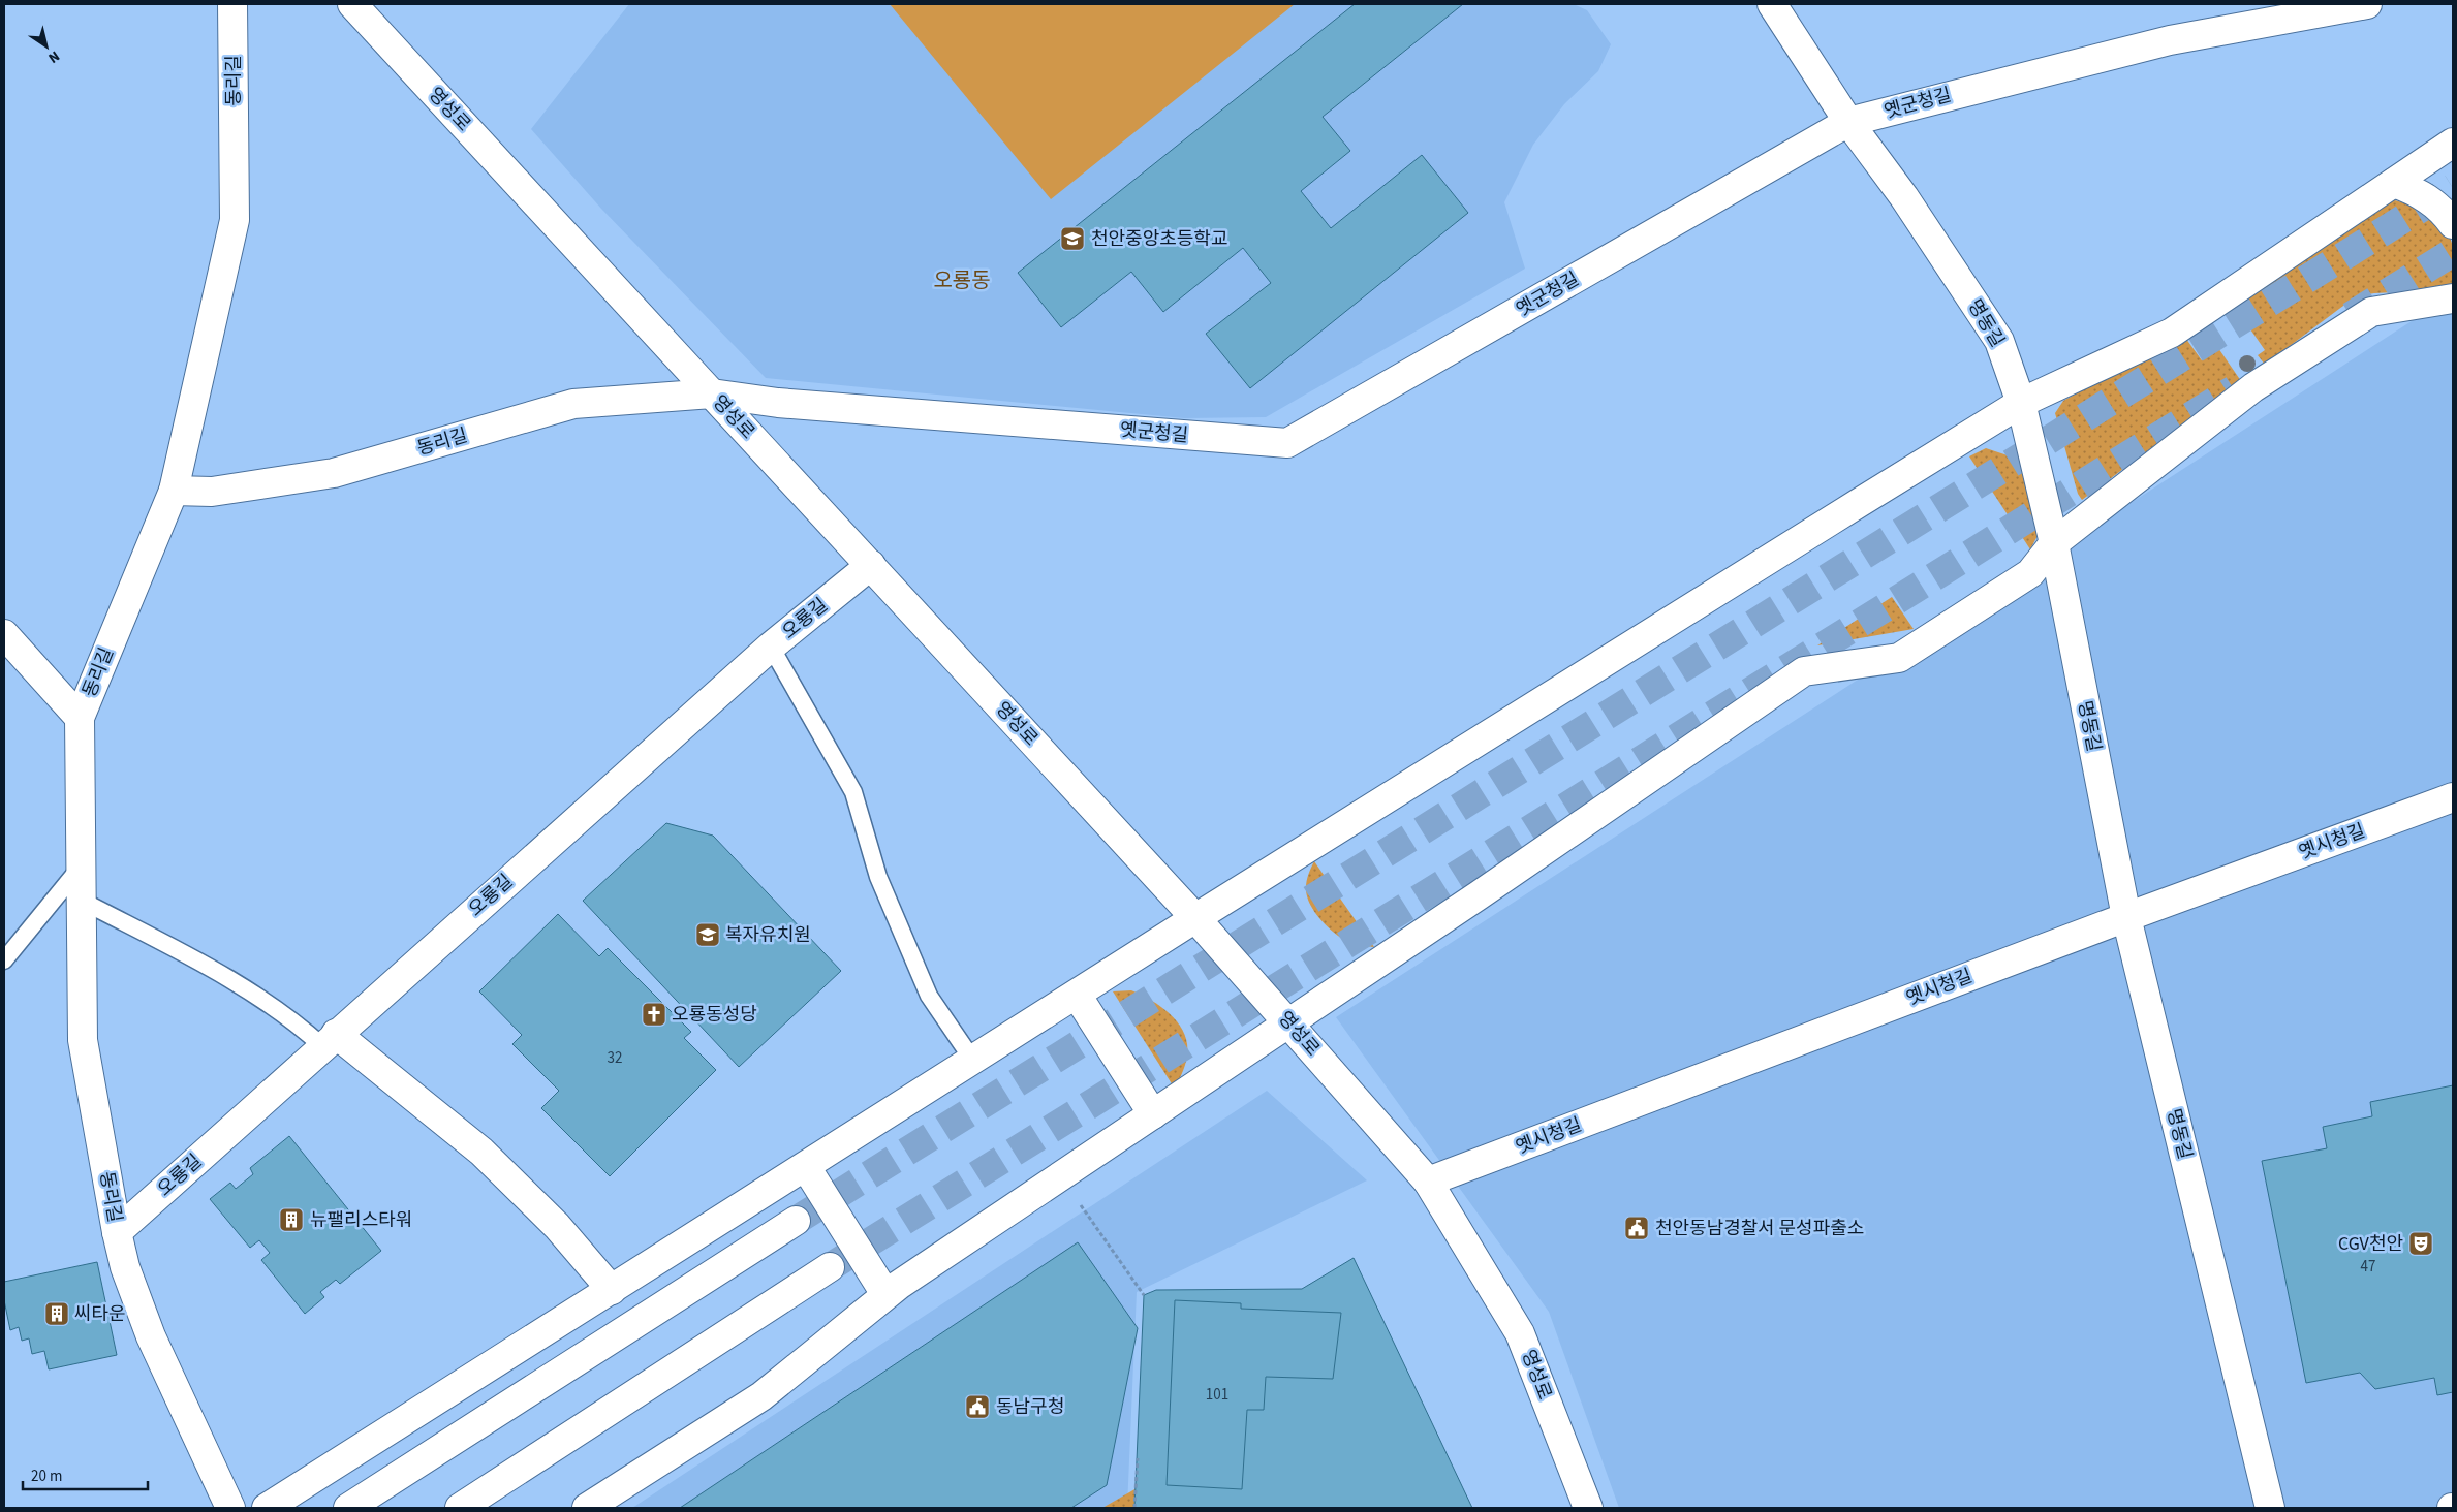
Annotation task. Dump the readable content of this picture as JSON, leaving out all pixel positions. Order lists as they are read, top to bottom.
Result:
{
  "streets": {
    "street": [
      "동리길",
      "옛군청길",
      "영성로",
      "명동길",
      "오룡길",
      "옛시청길"
    ]
  },
  "crossings": [
    ["동리길", "옛군청길"],
    ["동리길", "영성로"],
    ["동리길", "오룡길"],
    ["옛군청길", "영성로"],
    ["옛군청길", "명동길"],
    ["영성로", "오룡길"],
    ["영성로", "옛시청길"],
    ["명동길", "옛시청길"]
  ],
  "districts": ["오룡동"],
  "places": {
    "school or university": ["천안중앙초등학교", "복자유치원"],
    "church": ["오룡동성당"],
    "building": ["뉴팰리스타워", "씨타운"],
    "public building": ["천안동남경찰서 문성파출소", "동남구청"],
    "theatre": ["CGV천안"]
  },
  "house_numbers": ["32", "47", "101"],
  "scale_bar": "20 m",
  "north": "bottom right"
}
